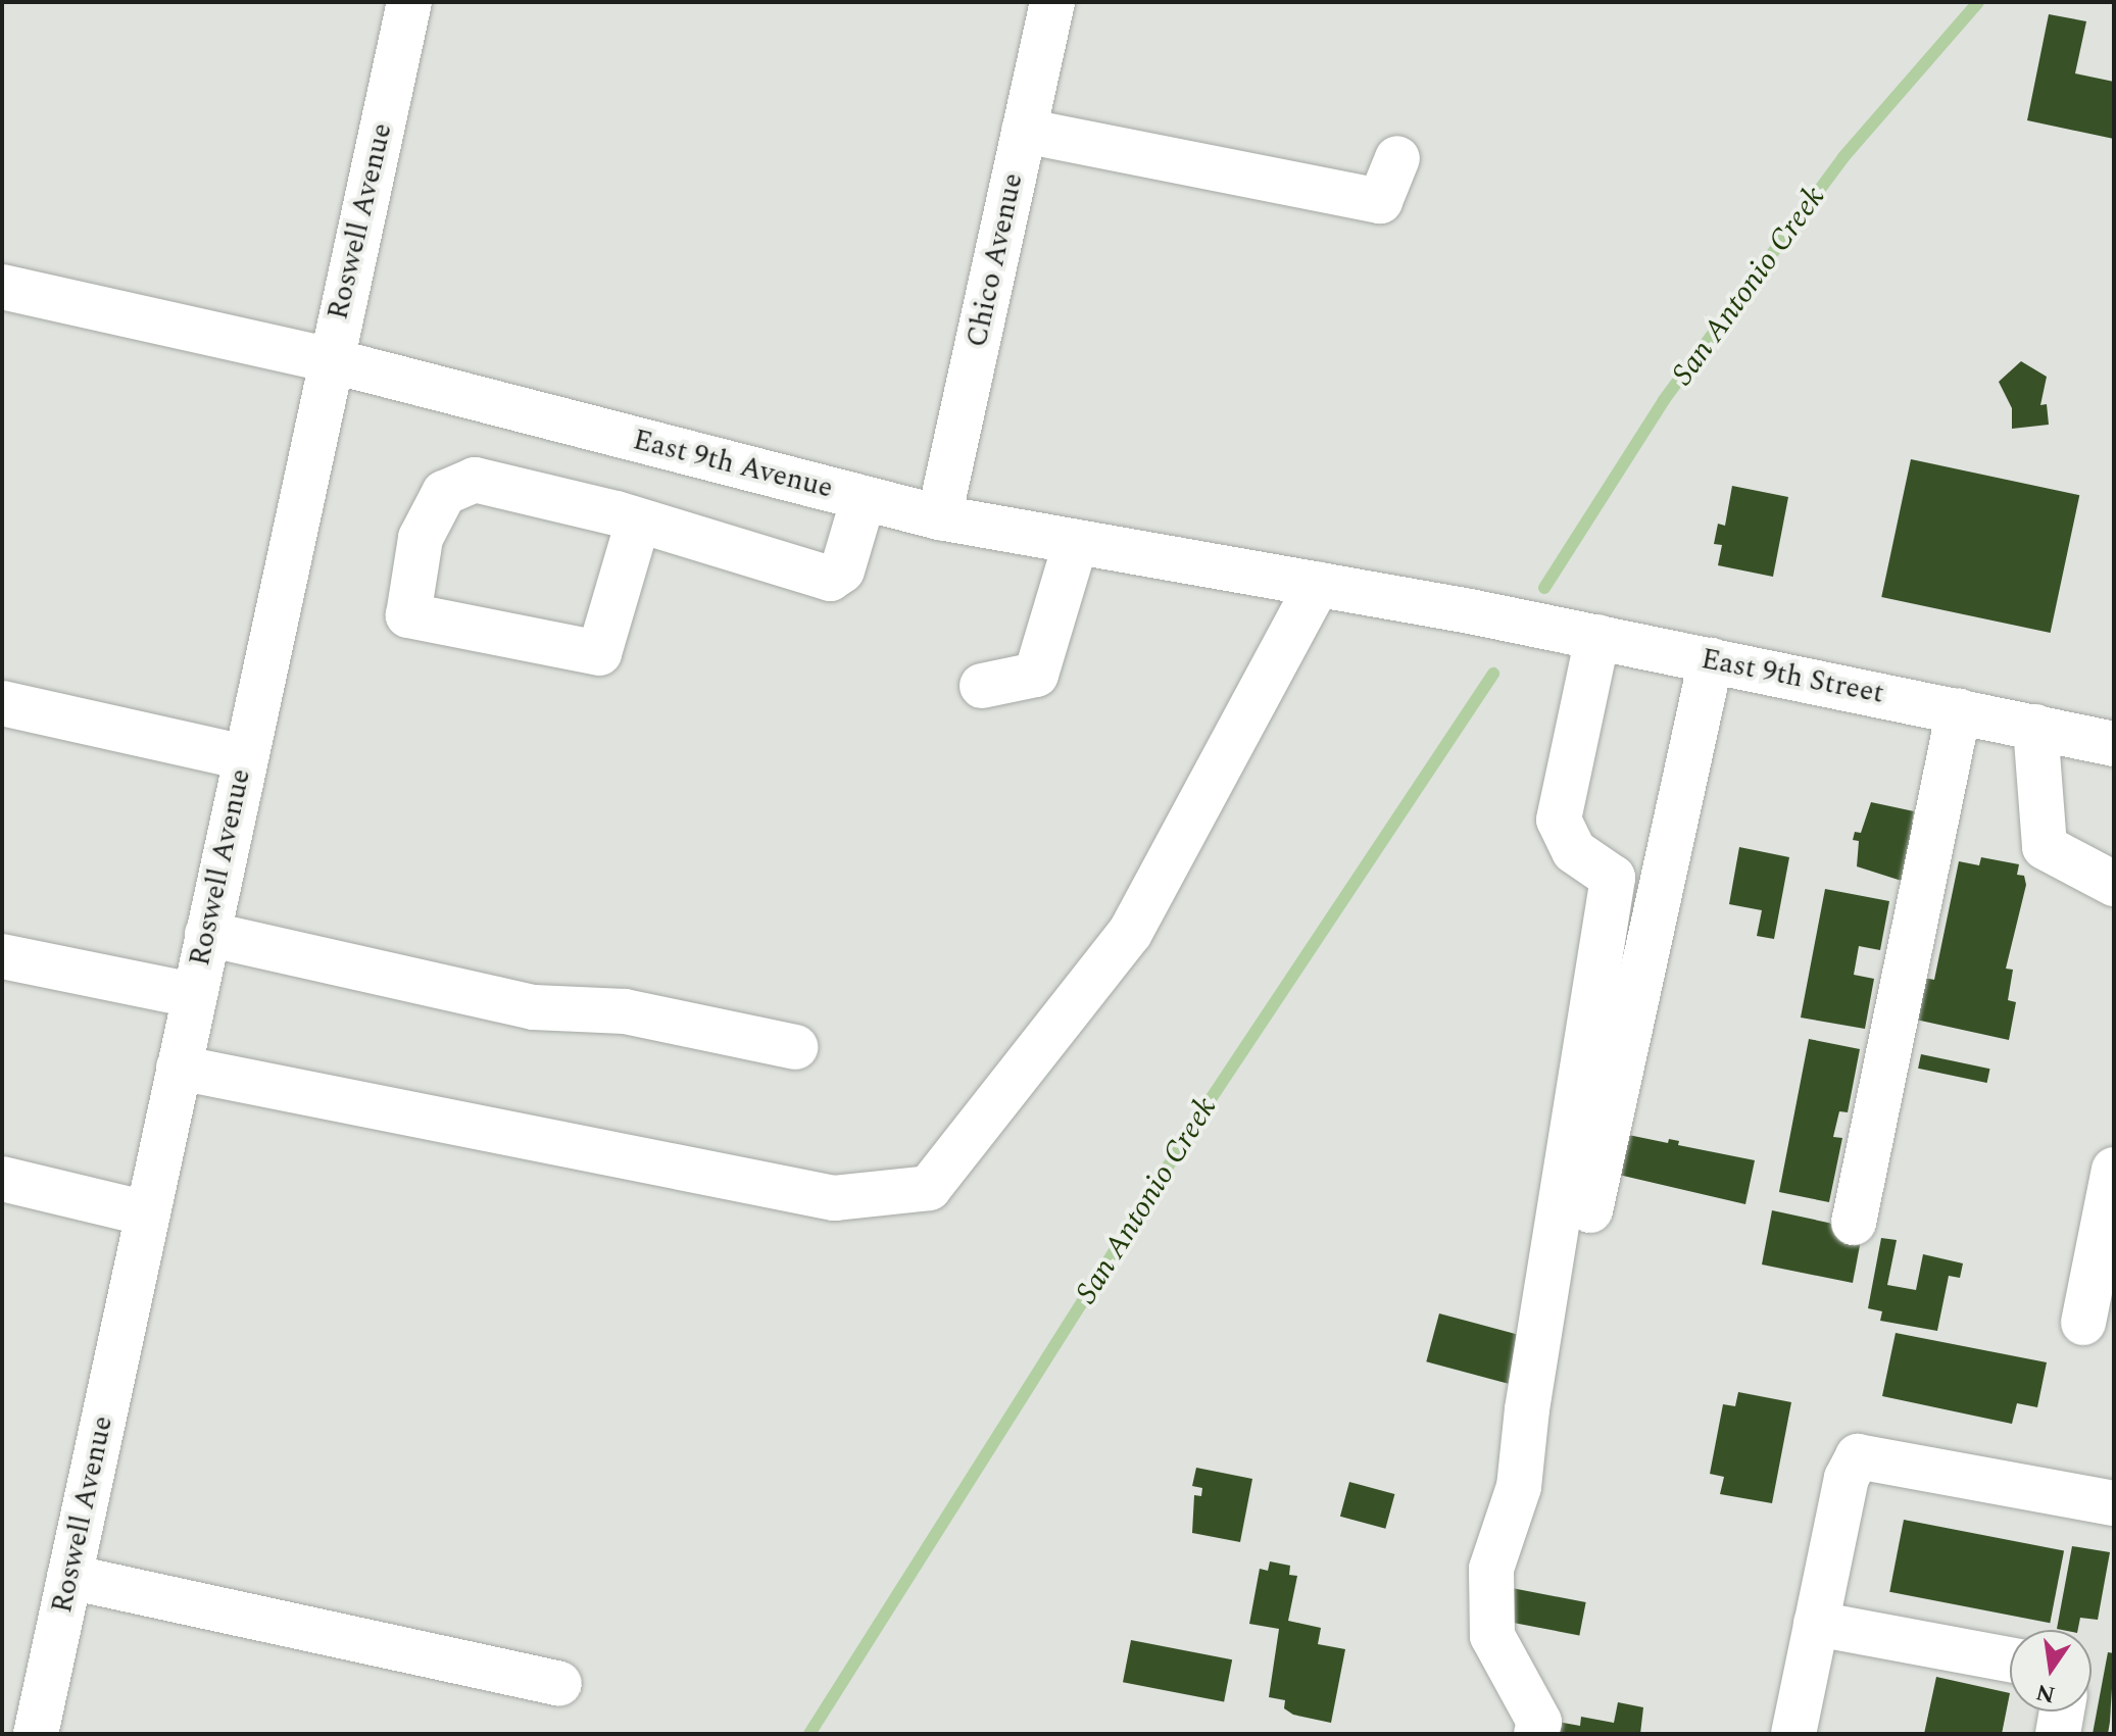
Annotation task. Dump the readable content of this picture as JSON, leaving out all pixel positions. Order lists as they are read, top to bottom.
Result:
{
  "streets": {
    "street": [
      "Roswell Avenue",
      "Chico Avenue",
      "East 9th Avenue",
      "East 9th Street"
    ]
  },
  "crossings": [
    ["Roswell Avenue", "East 9th Avenue"],
    ["Chico Avenue", "East 9th Avenue"],
    ["East 9th Avenue", "East 9th Street"]
  ],
  "water": ["San Antonio Creek"],
  "north": "bottom"
}
